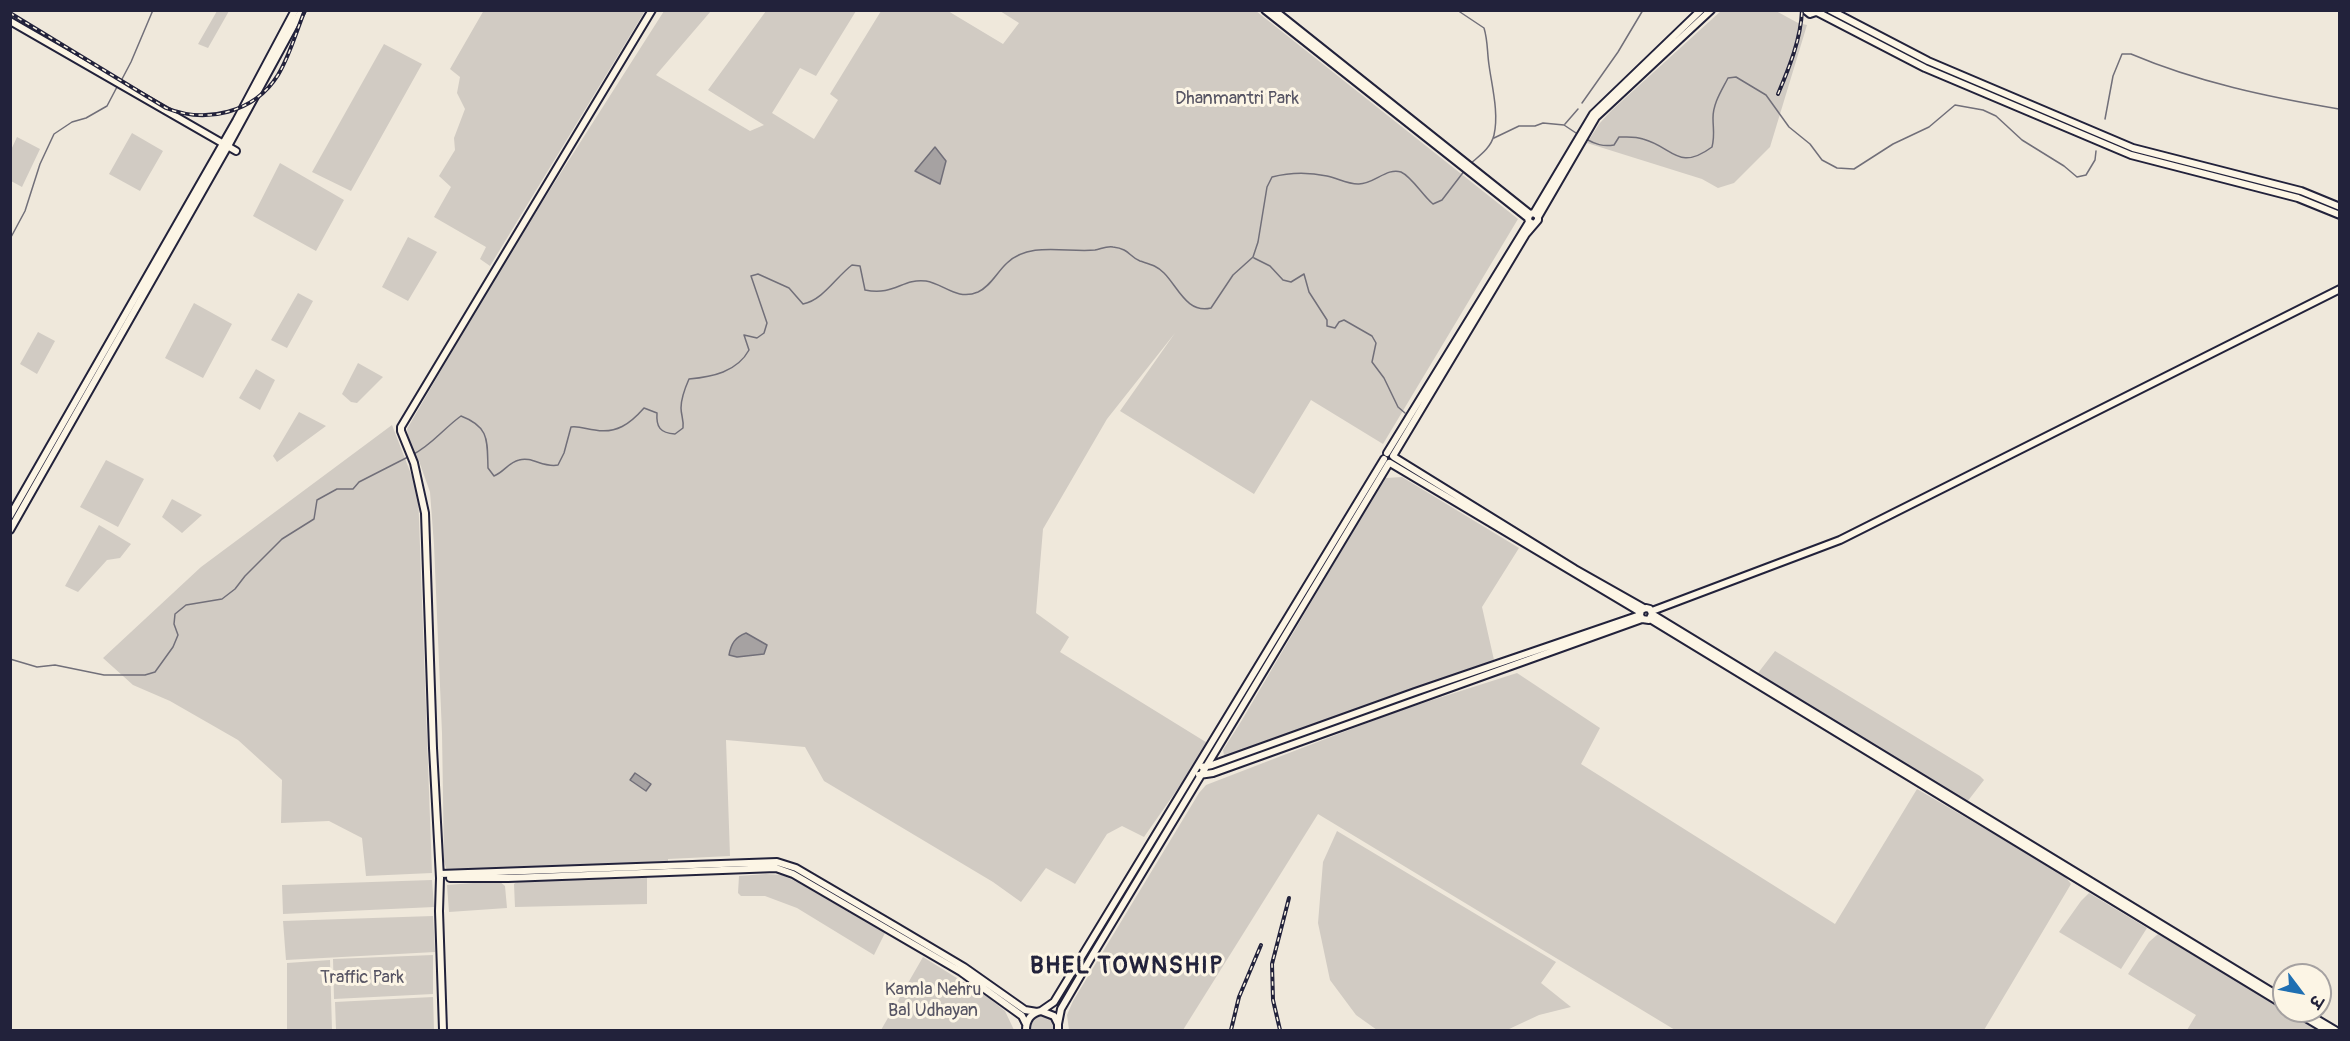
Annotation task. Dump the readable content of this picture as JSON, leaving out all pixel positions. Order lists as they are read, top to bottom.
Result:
{
  "districts": ["BHEL TOWNSHIP"],
  "parks": ["Dhanmantri Park", "Traffic Park", "Kamla Nehru Bal Udhayan"],
  "north": "bottom right"
}
